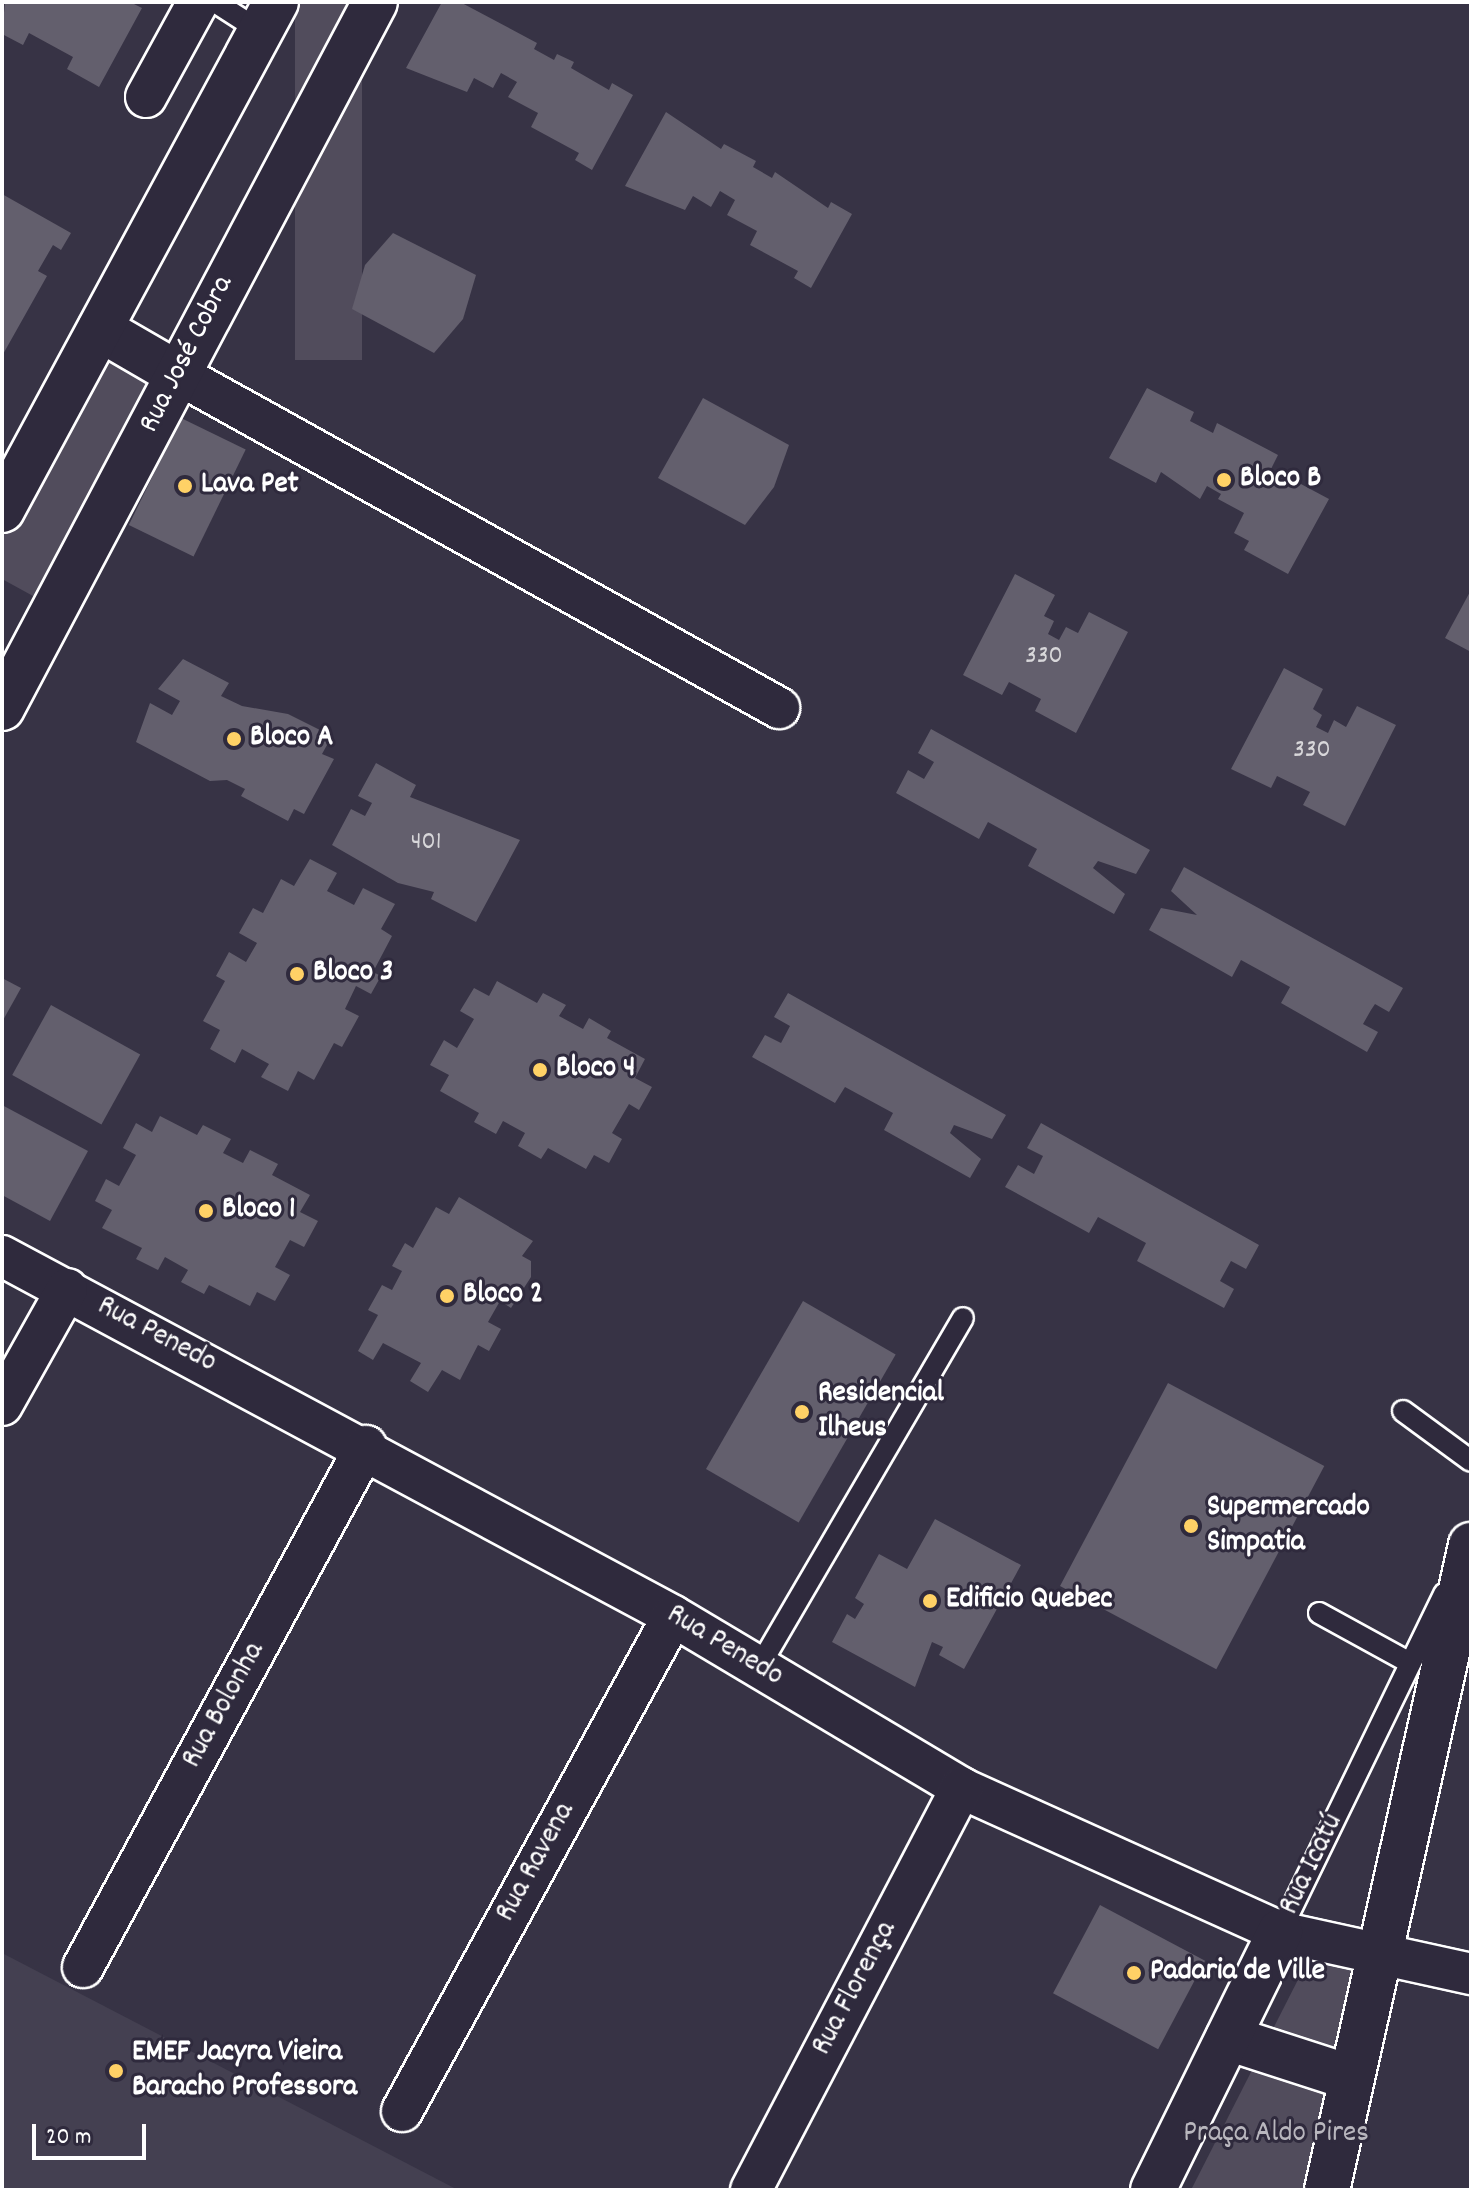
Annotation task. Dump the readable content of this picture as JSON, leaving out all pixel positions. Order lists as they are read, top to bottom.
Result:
{
  "streets": {
    "street": [
      "Rua José Cobra",
      "Rua Penedo",
      "Rua Bolonha",
      "Rua Ravena",
      "Rua Icatú",
      "Rua Florença"
    ]
  },
  "crossings": [
    ["Rua Penedo", "Rua Bolonha"],
    ["Rua Penedo", "Rua Ravena"],
    ["Rua Penedo", "Rua Icatú"],
    ["Rua Penedo", "Rua Florença"]
  ],
  "parks": ["Praça Aldo Pires"],
  "places": [
    "Bloco B",
    "Lava Pet",
    "Bloco A",
    "Bloco 3",
    "Bloco 4",
    "Bloco 1",
    "Bloco 2",
    "Residencial Ilheus",
    "Supermercado Simpatia",
    "Edificio Quebec",
    "Padaria de Ville",
    "EMEF Jacyra Vieira Baracho Professora"
  ],
  "house_numbers": ["330", "330", "401"],
  "scale_bar": "20 m"
}
